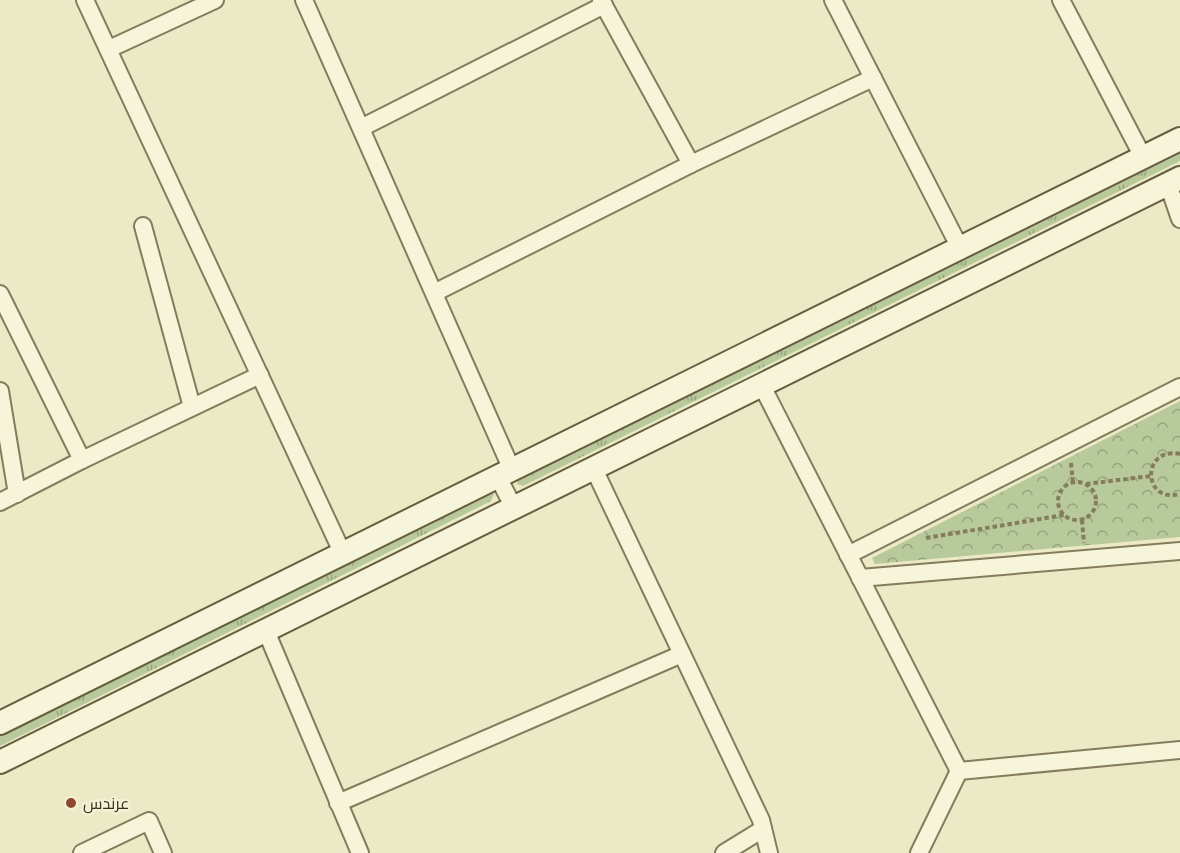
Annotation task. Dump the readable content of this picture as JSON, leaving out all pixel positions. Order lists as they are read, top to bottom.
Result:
{
  "places": ["عرندس"]
}
